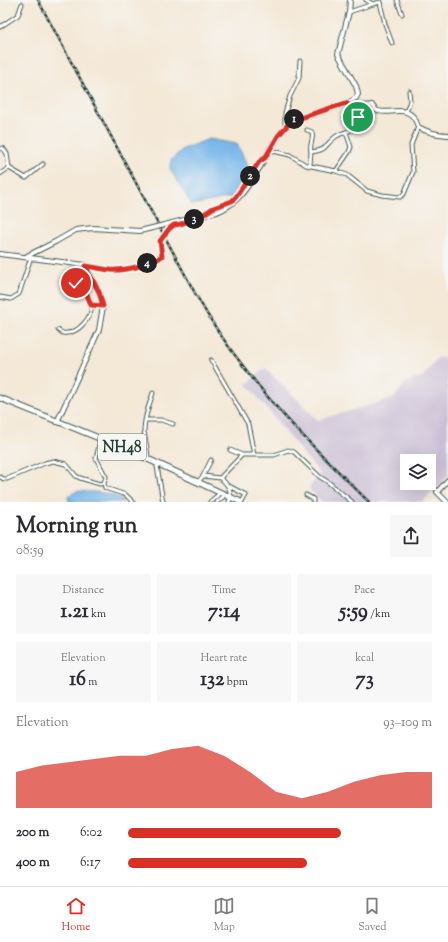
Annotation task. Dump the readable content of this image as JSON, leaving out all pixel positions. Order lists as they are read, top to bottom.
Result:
{
  "streets": {
    "highway": ["NH48"]
  },
  "page": {
    "pins": [
      "1",
      "2",
      "3",
      "4"
    ],
    "heading": ["Morning run", "08:59"],
    "stats": [
      ["Distance", "1.21 km"],
      ["Time", "7:14"],
      ["Pace", "5:59 /km"],
      ["Elevation", "16 m"],
      ["Heart rate", "132 bpm"],
      ["kcal", "73"]
    ],
    "chart": ["Elevation", "93–109 m"],
    "list": [
      {
        "name": "200 m",
        "note": "6:02"
      },
      {
        "name": "400 m",
        "note": "6:17"
      }
    ],
    "tabs": ["Home", "Map", "Saved"]
  }
}
